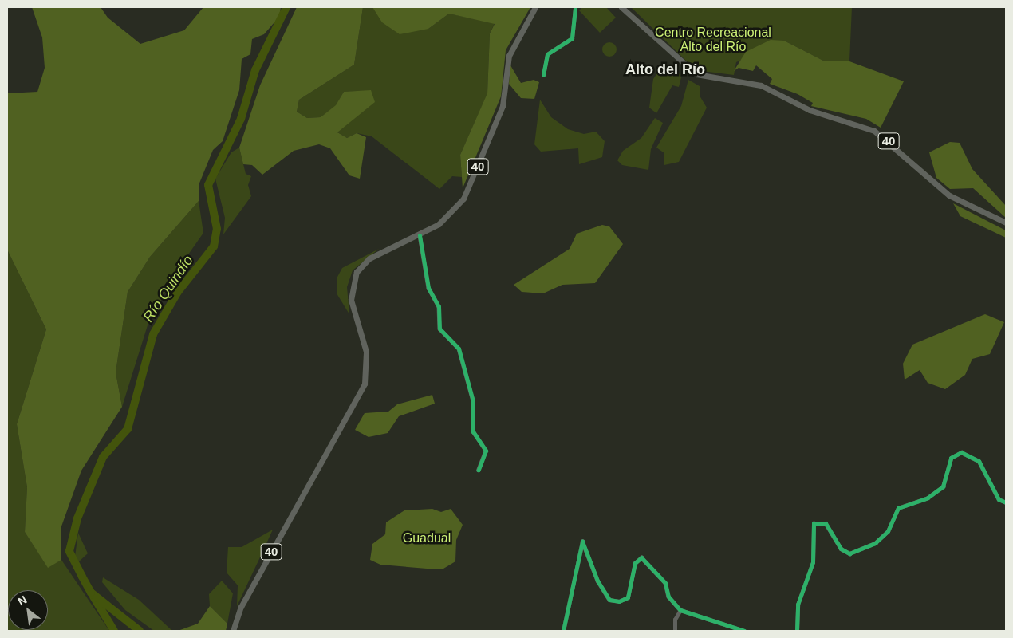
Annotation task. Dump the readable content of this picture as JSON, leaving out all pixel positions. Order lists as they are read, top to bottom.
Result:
{
  "streets": {
    "main road": ["40"]
  },
  "districts": ["Alto del Río"],
  "water": ["Río Quindío"],
  "parks": ["Centro Recreacional Alto del Río", "Guadual"],
  "north": "top left"
}
